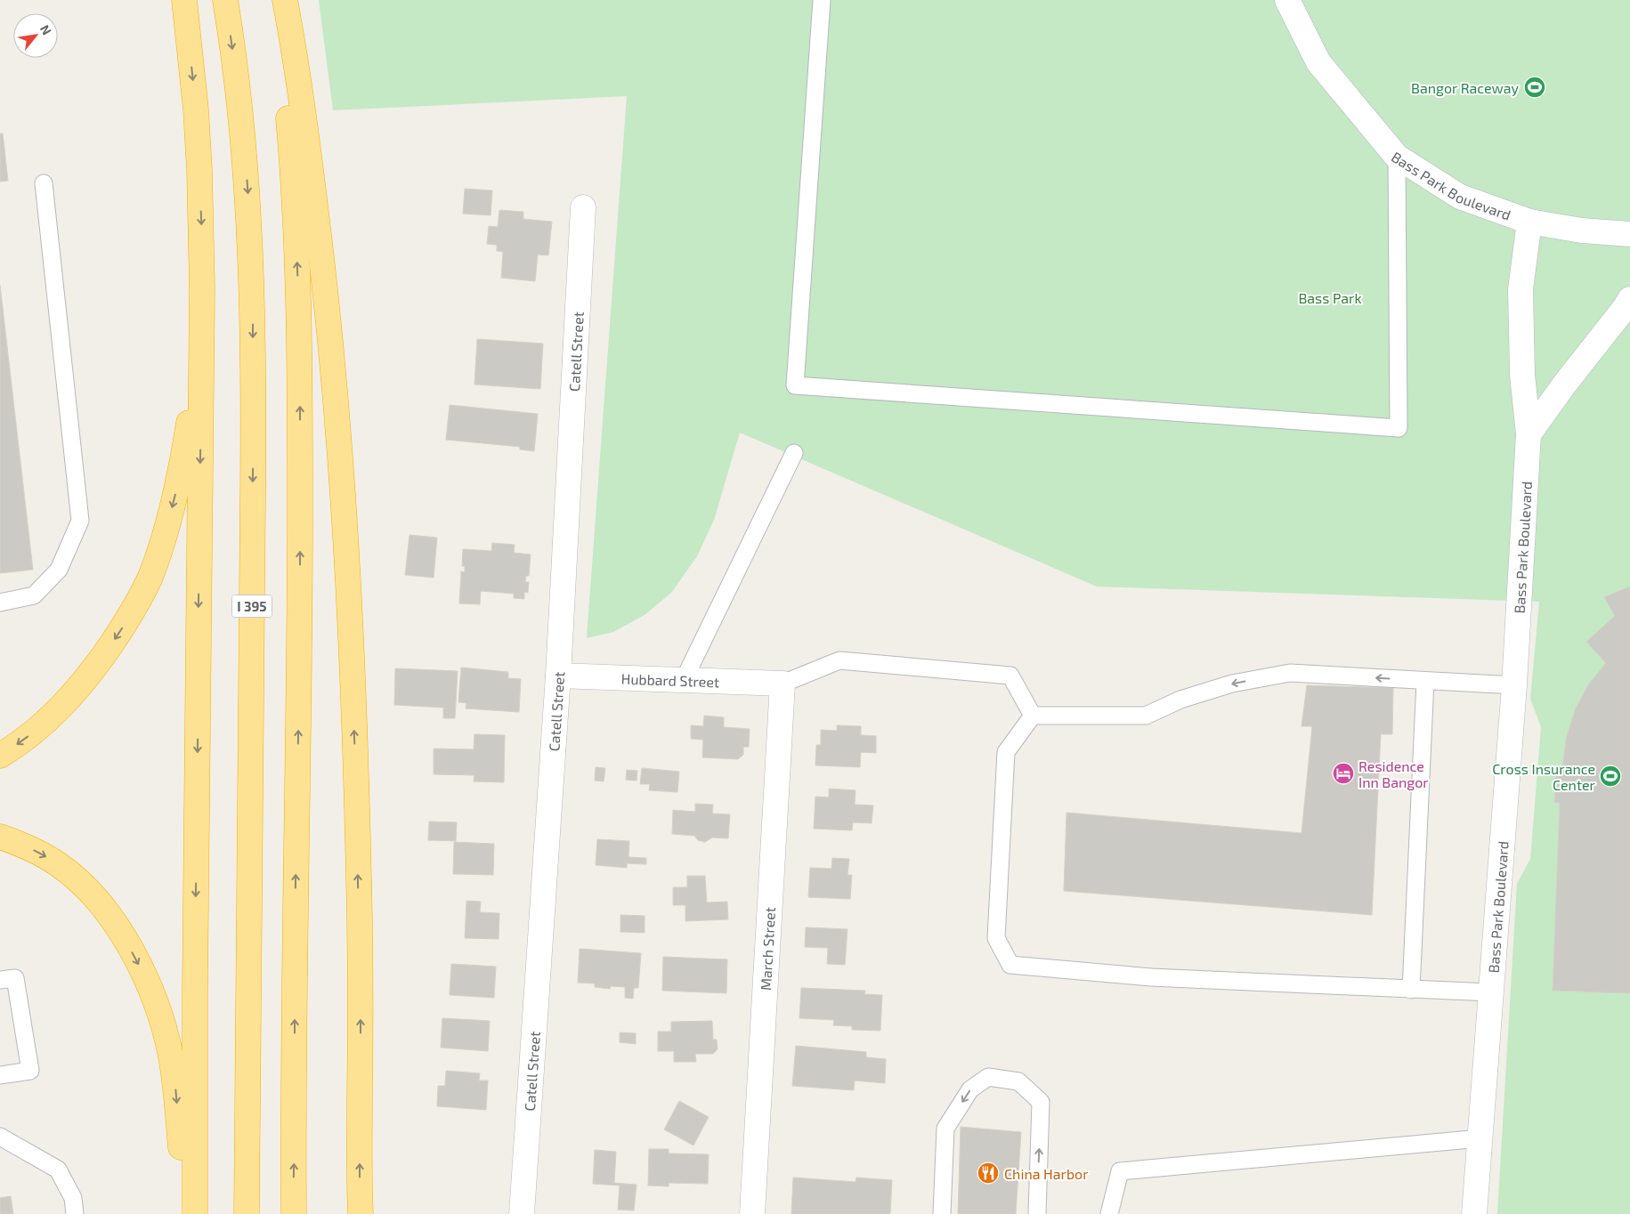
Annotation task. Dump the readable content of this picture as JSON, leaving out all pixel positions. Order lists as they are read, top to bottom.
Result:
{
  "streets": {
    "highway": ["I 395"],
    "street": [
      "Bass Park Boulevard",
      "Catell Street",
      "Hubbard Street",
      "March Street"
    ]
  },
  "crossings": [
    ["Catell Street", "Hubbard Street"],
    ["Hubbard Street", "March Street"]
  ],
  "parks": ["Bass Park"],
  "places": {
    "sports": ["Bangor Raceway", "Cross Insurance Center"],
    "hotel": ["Residence Inn Bangor"],
    "restaurant": ["China Harbor"]
  },
  "north": "top right"
}
